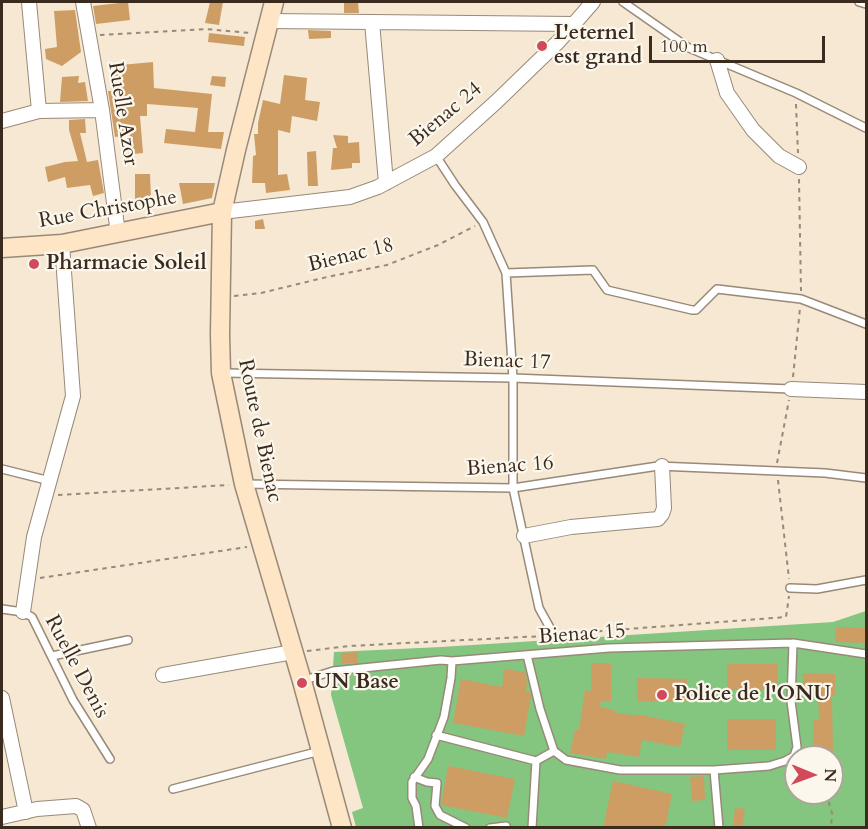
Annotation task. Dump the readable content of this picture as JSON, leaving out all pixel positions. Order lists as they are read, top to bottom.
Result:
{
  "streets": {
    "main road": ["Rue Christophe", "Route de Bienac"],
    "street": ["Ruelle Azor", "Bienac 24"],
    "lane": [
      "Bienac 17",
      "Bienac 16",
      "Bienac 15",
      "Ruelle Denis"
    ],
    "path": ["Bienac 18"]
  },
  "crossings": [
    ["Ruelle Azor", "Rue Christophe"],
    ["Bienac 24", "Rue Christophe"],
    ["Bienac 24", "Route de Bienac"],
    ["Rue Christophe", "Route de Bienac"],
    ["Bienac 18", "Route de Bienac"],
    ["Bienac 17", "Route de Bienac"],
    ["Route de Bienac", "Bienac 16"],
    ["Route de Bienac", "Bienac 15"]
  ],
  "places": [
    "L'eternel est grand",
    "Pharmacie Soleil",
    "UN Base",
    "Police de l'ONU"
  ],
  "scale_bar": "100 m",
  "north": "right"
}
